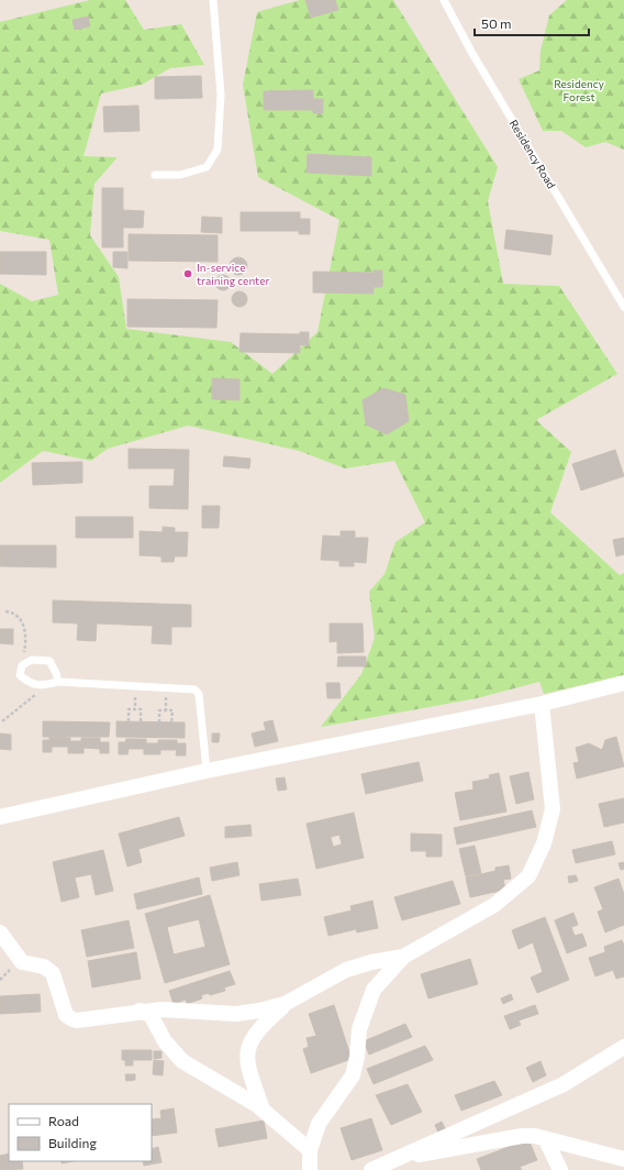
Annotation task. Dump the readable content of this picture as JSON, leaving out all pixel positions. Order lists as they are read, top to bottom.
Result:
{
  "streets": {
    "lane": ["Residency Road"]
  },
  "parks": ["Residency Forest"],
  "places": ["In-service training center"],
  "legend": ["Road", "Building"],
  "scale_bar": "50 m"
}
